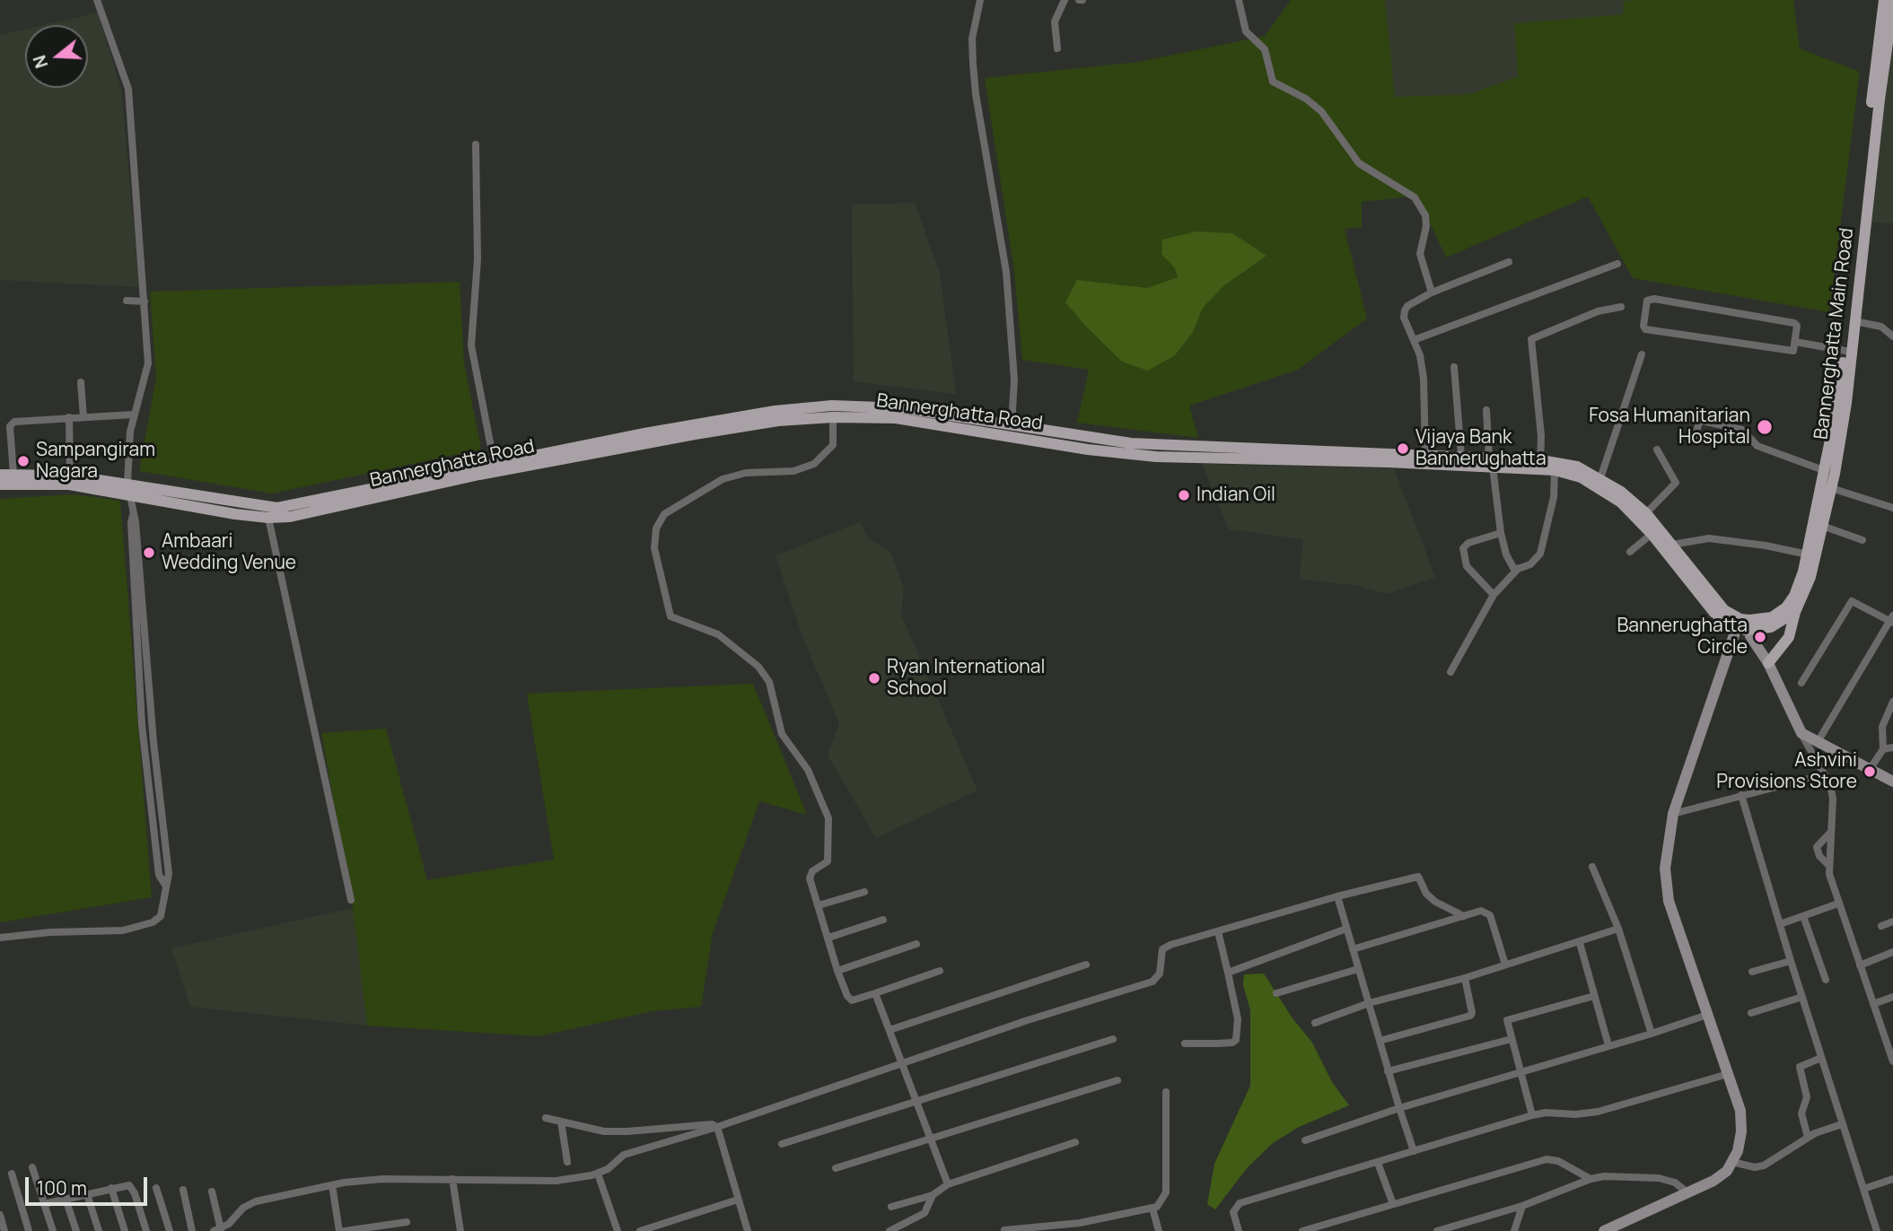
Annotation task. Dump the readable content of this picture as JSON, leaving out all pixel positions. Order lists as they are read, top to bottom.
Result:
{
  "streets": {
    "main road": ["Bannerghatta Main Road", "Bannerghatta Road"]
  },
  "crossings": [
    ["Bannerghatta Main Road", "Bannerghatta Road"]
  ],
  "places": [
    "Fosa Humanitarian Hospital",
    "Vijaya Bank Bannerughatta",
    "Sampangiram Nagara",
    "Indian Oil",
    "Ambaari Wedding Venue",
    "Bannerughatta Circle",
    "Ryan International School",
    "Ashvini Provisions Store"
  ],
  "scale_bar": "100 m",
  "north": "left"
}
